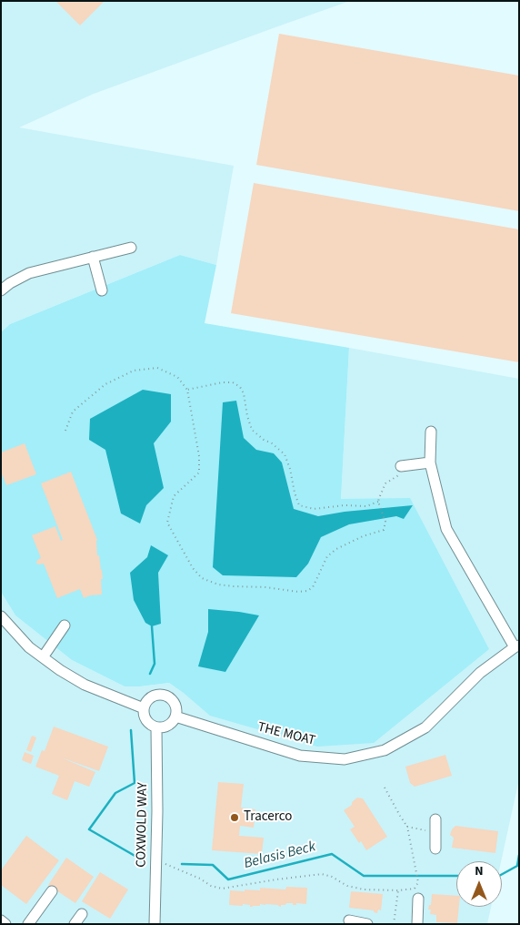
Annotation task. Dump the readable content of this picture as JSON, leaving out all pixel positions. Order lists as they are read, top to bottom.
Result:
{
  "streets": {
    "street": ["THE MOAT", "COXWOLD WAY"]
  },
  "crossings": [
    ["THE MOAT", "COXWOLD WAY"]
  ],
  "water": ["Belasis Beck"],
  "places": ["Tracerco"],
  "north": "top"
}
